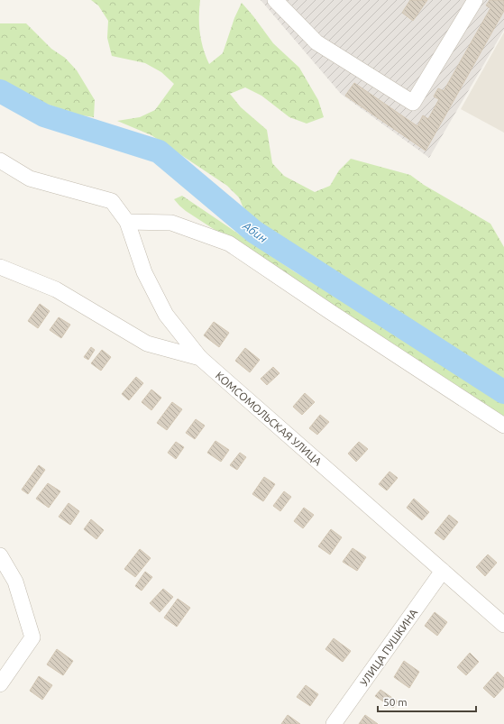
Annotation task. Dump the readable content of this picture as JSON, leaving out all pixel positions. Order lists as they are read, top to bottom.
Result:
{
  "streets": {
    "street": ["КОМСОМОЛЬСКАЯ УЛИЦА", "УЛИЦА ПУШКИНА"]
  },
  "crossings": [
    ["КОМСОМОЛЬСКАЯ УЛИЦА", "УЛИЦА ПУШКИНА"]
  ],
  "water": ["Абин"],
  "scale_bar": "50 m"
}
